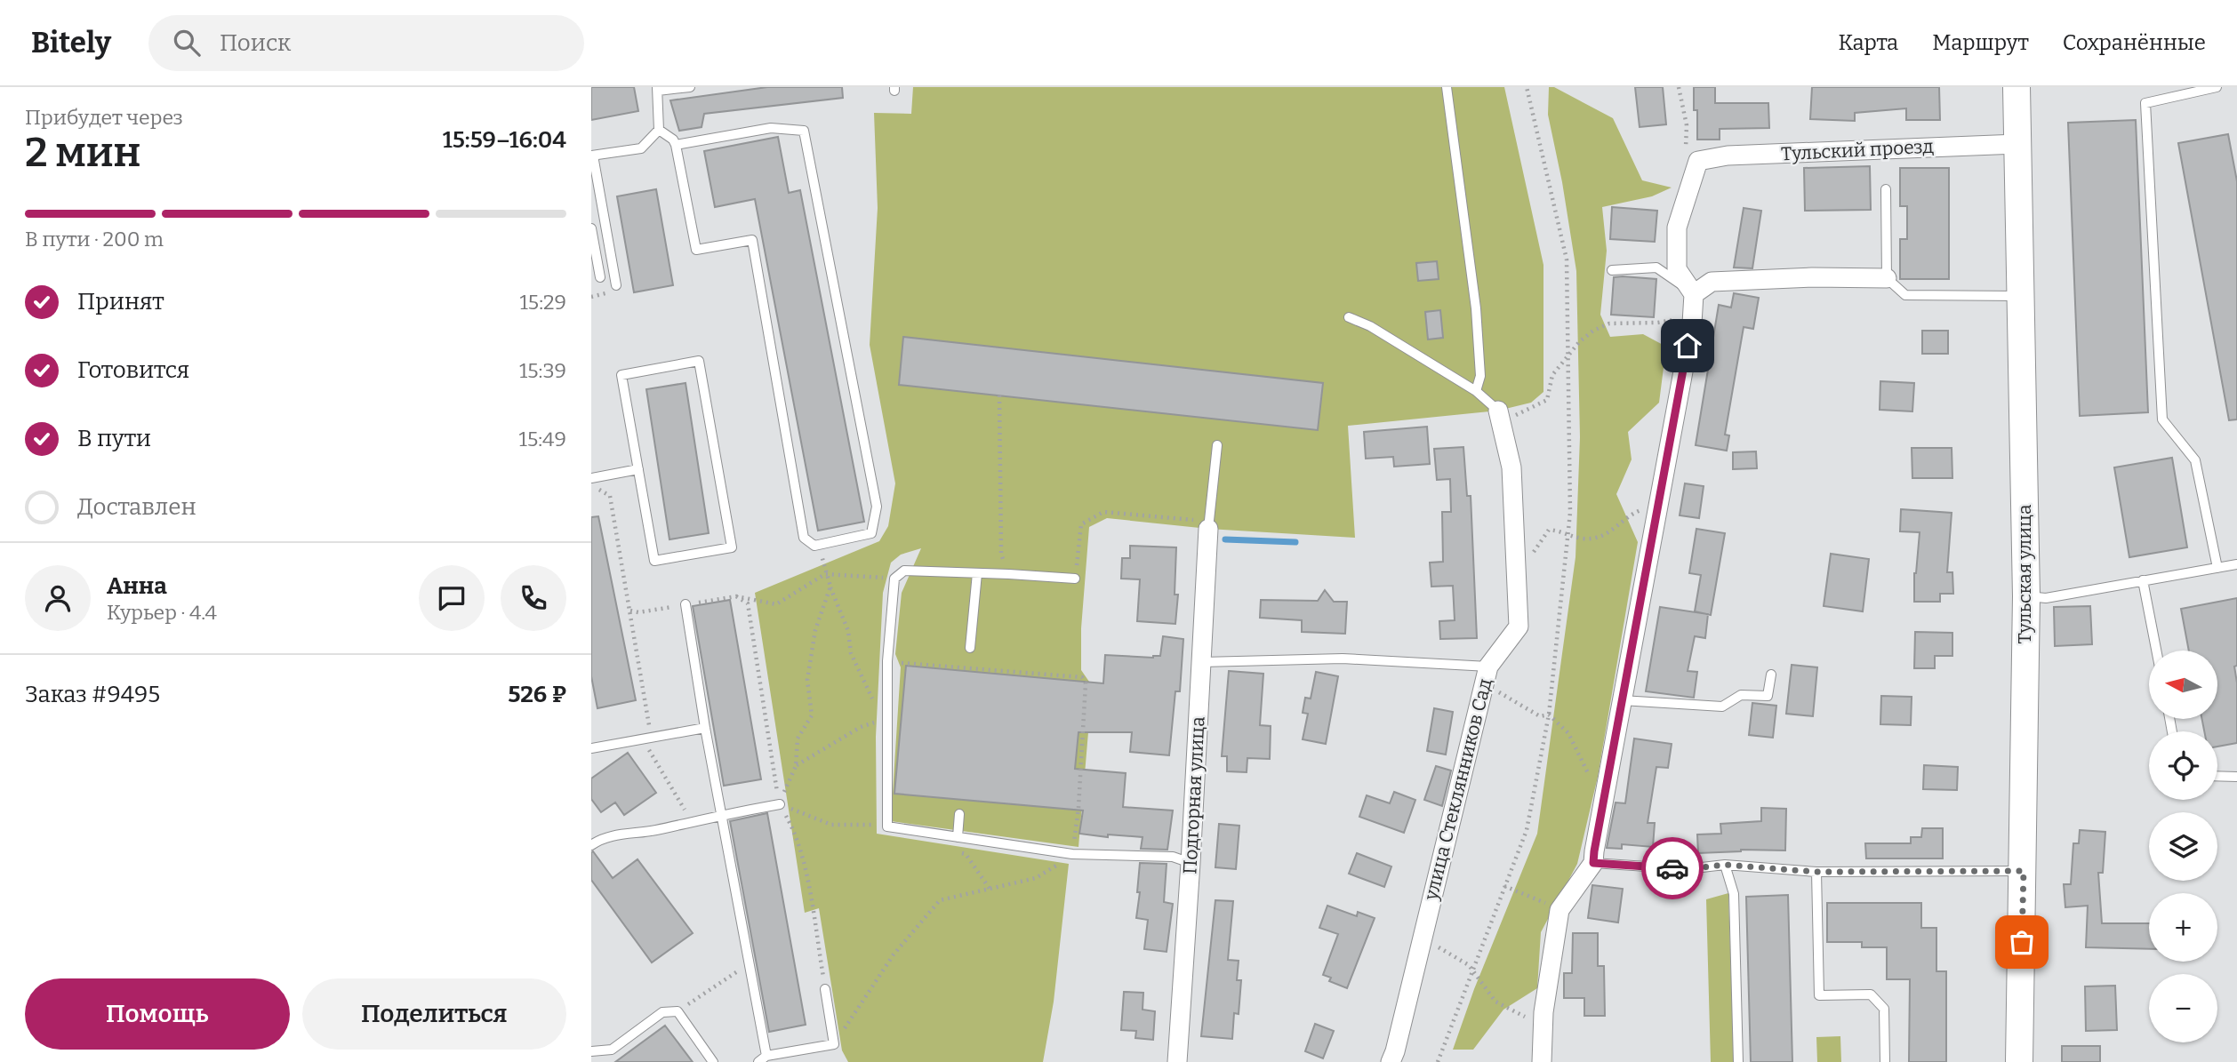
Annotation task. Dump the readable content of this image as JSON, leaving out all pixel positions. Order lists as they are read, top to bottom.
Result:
{
  "streets": {
    "main road": ["Тульская улица"],
    "street": ["Тульский проезд", "улица Стеклянников Сад", "Подгорная улица"]
  },
  "crossings": [
    ["Тульский проезд", "Тульская улица"]
  ],
  "north": "left",
  "page": {
    "header": "Bitely",
    "search": "Поиск",
    "nav": ["Карта", "Маршрут", "Сохранённые"],
    "heading": ["2 мин", "Прибудет через", "15:59–16:04"],
    "panel": [
      "Анна",
      "Курьер · 4.4",
      "Заказ #9495",
      "526 ₽"
    ],
    "bar": "В пути · 200 m",
    "list": [
      ["Принят", "15:29"],
      ["Готовится", "15:39"],
      ["В пути", "15:49"],
      "Доставлен"
    ],
    "map_buttons": ["+", "−"],
    "buttons": ["Помощь", "Поделиться"]
  }
}
